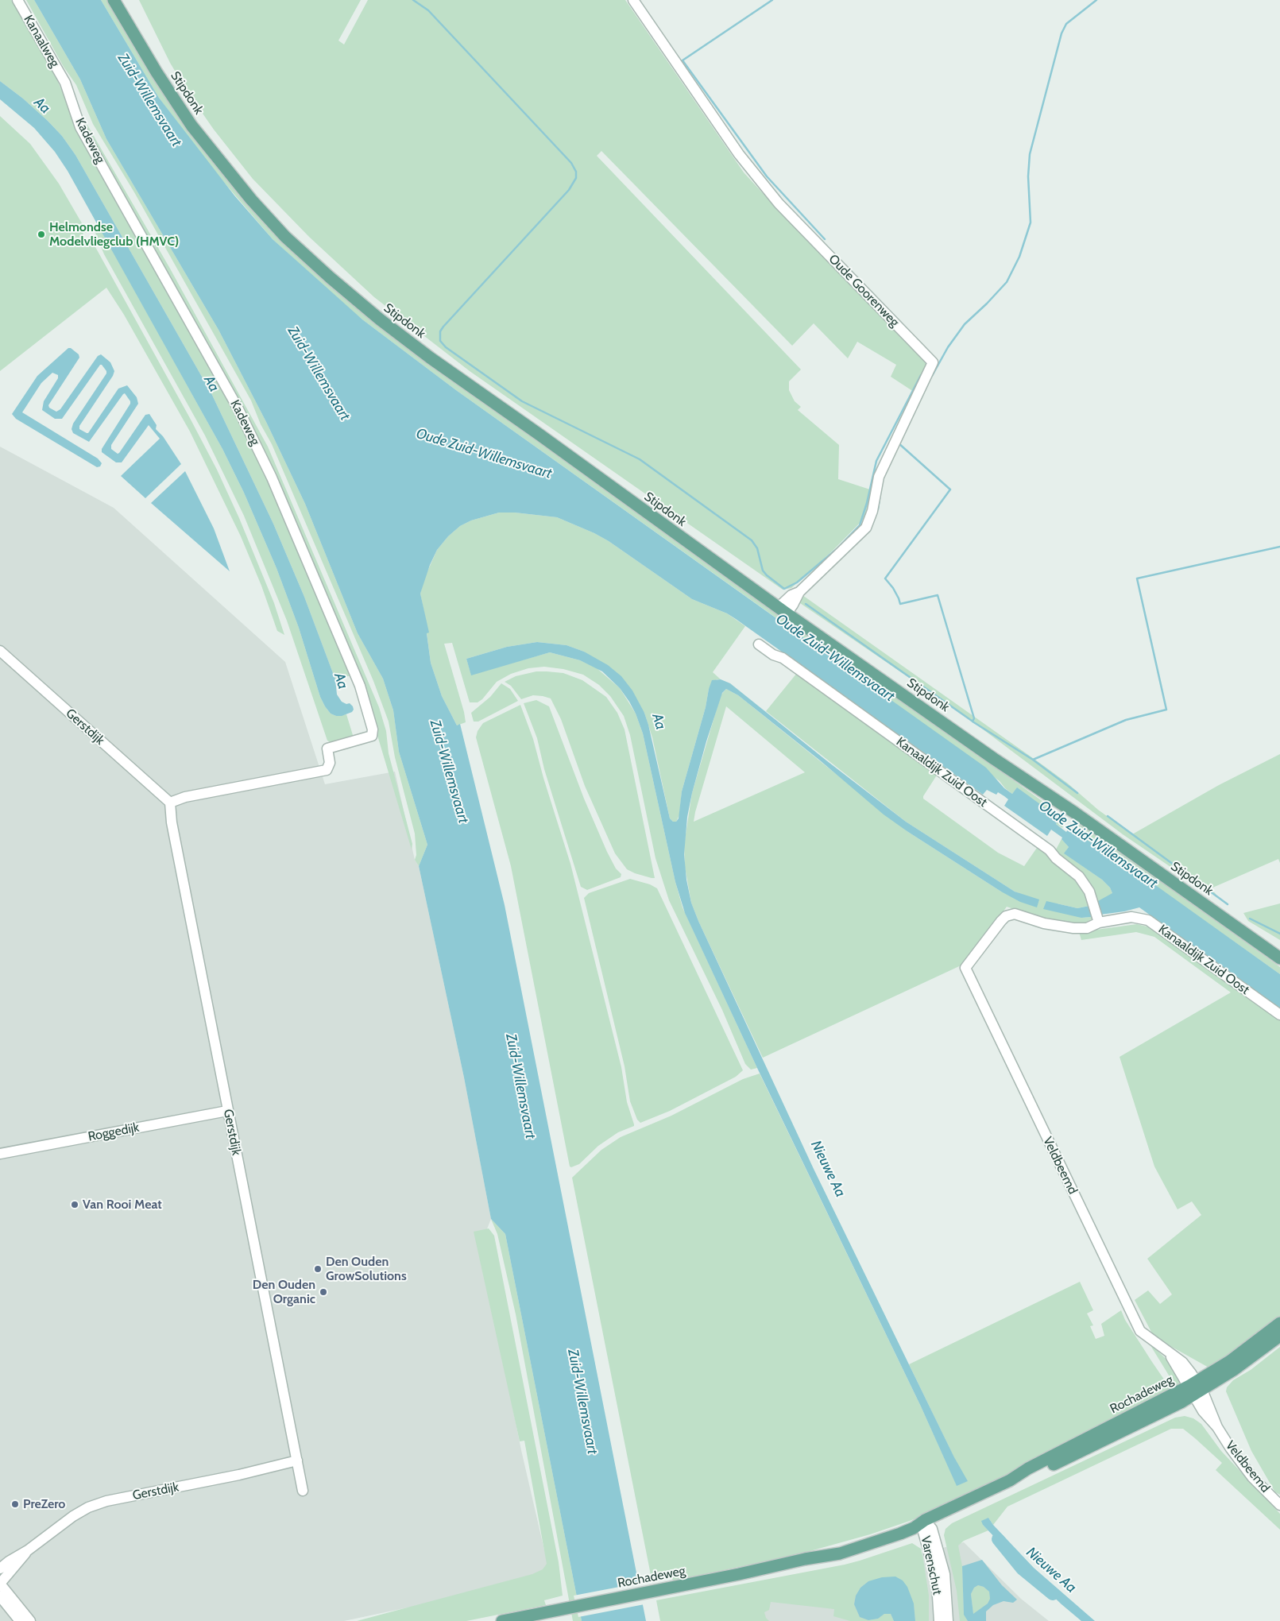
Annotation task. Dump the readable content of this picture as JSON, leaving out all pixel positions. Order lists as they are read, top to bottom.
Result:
{
  "streets": {
    "main road": ["Stipdonk", "Rochadeweg"],
    "street": [
      "Kanaalweg",
      "Kadeweg",
      "Oude Goorenweg",
      "Gerstdijk",
      "Kanaaldijk Zuid Oost",
      "Roggedijk",
      "Veldbeemd",
      "Varenschut"
    ]
  },
  "crossings": [
    ["Kanaalweg", "Kadeweg"],
    ["Stipdonk", "Oude Goorenweg"],
    ["Kadeweg", "Gerstdijk"],
    ["Gerstdijk", "Roggedijk"],
    ["Kanaaldijk Zuid Oost", "Veldbeemd"],
    ["Veldbeemd", "Rochadeweg"],
    ["Rochadeweg", "Varenschut"]
  ],
  "water": [
    "Zuid-Willemsvaart",
    "Aa",
    "Oude Zuid-Willemsvaart",
    "Nieuwe Aa"
  ],
  "places": [
    "Helmondse Modelvliegclub (HMVC)",
    "Van Rooi Meat",
    "Den Ouden GrowSolutions",
    "Den Ouden Organic",
    "PreZero"
  ]
}
